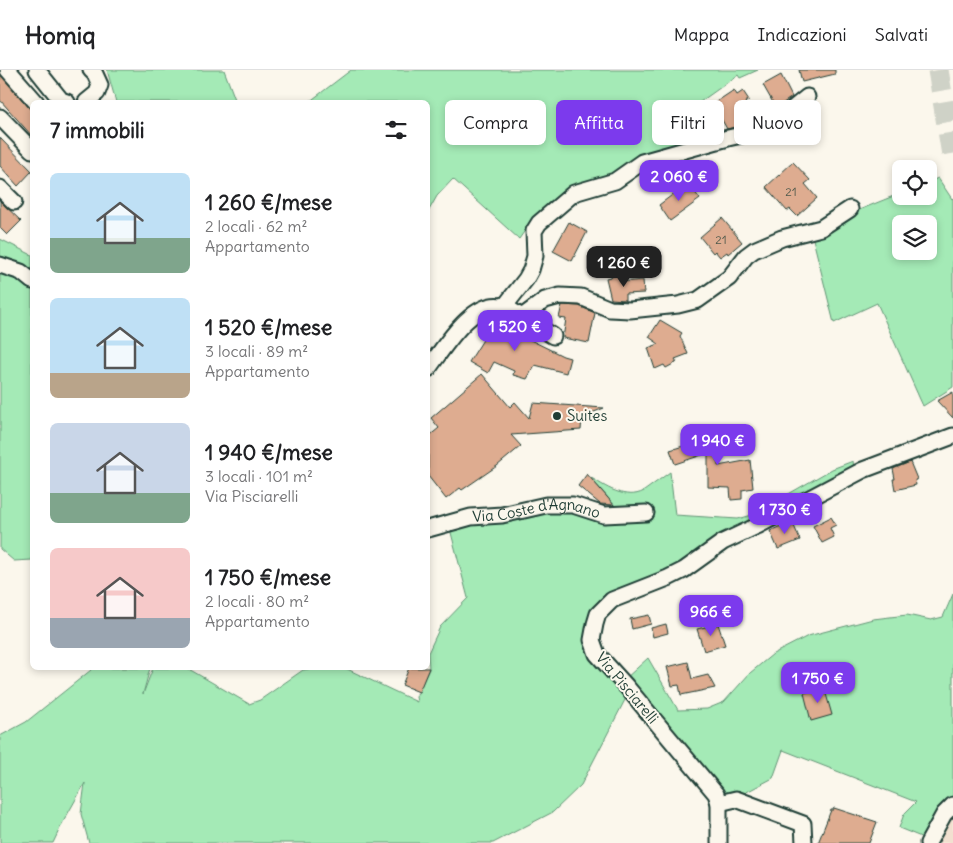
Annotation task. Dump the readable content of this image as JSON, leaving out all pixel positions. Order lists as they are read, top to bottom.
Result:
{
  "streets": {
    "street": ["Via Coste d'Agnano", "Via Pisciarelli"]
  },
  "places": ["Suites"],
  "house_numbers": ["21", "21"],
  "page": {
    "header": "Homiq",
    "nav": ["Mappa", "Indicazioni", "Salvati"],
    "chip": [
      "Compra",
      "Affitta",
      "Filtri",
      "Nuovo"
    ],
    "heading": "7 immobili",
    "price": [
      "2 060 €",
      "1 260 €",
      "1 520 €",
      "1 940 €",
      "1 730 €",
      "966 €",
      "1 750 €"
    ],
    "list": [
      {
        "name": "1 260 €/mese",
        "note": "2 locali · 62 m² · Appartamento"
      },
      {
        "name": "1 520 €/mese",
        "note": "3 locali · 89 m² · Appartamento"
      },
      {
        "name": "1 940 €/mese",
        "note": "3 locali · 101 m² · Via Pisciarelli"
      },
      {
        "name": "1 750 €/mese",
        "note": "2 locali · 80 m² · Appartamento"
      }
    ]
  }
}
